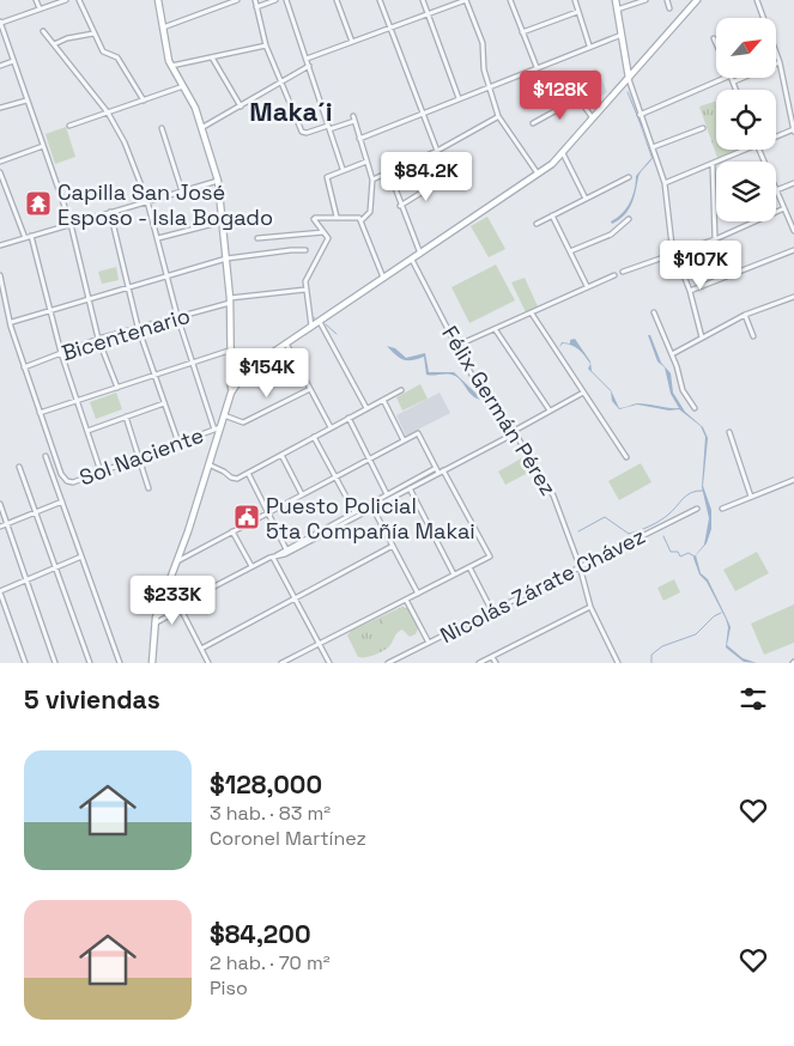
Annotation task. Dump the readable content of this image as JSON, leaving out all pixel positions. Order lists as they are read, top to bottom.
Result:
{
  "streets": {
    "street": [
      "Bicentenario",
      "Félix Germán Pérez",
      "Sol Naciente",
      "Nicolás Zárate Chávez"
    ]
  },
  "crossings": [
    ["Félix Germán Pérez", "Nicolás Zárate Chávez"]
  ],
  "districts": ["Maka´i"],
  "places": {
    "temple": ["Capilla San José Esposo - Isla Bogado"],
    "public building": ["Puesto Policial 5ta Compañía Makai"]
  },
  "north": "top right",
  "page": {
    "price": [
      "$128K",
      "$84.2K",
      "$107K",
      "$154K",
      "$233K"
    ],
    "heading": "5 viviendas",
    "list": [
      {
        "name": "$128,000",
        "note": "3 hab. · 83 m² · Coronel Martínez"
      },
      {
        "name": "$84,200",
        "note": "2 hab. · 70 m² · Piso"
      }
    ]
  }
}
